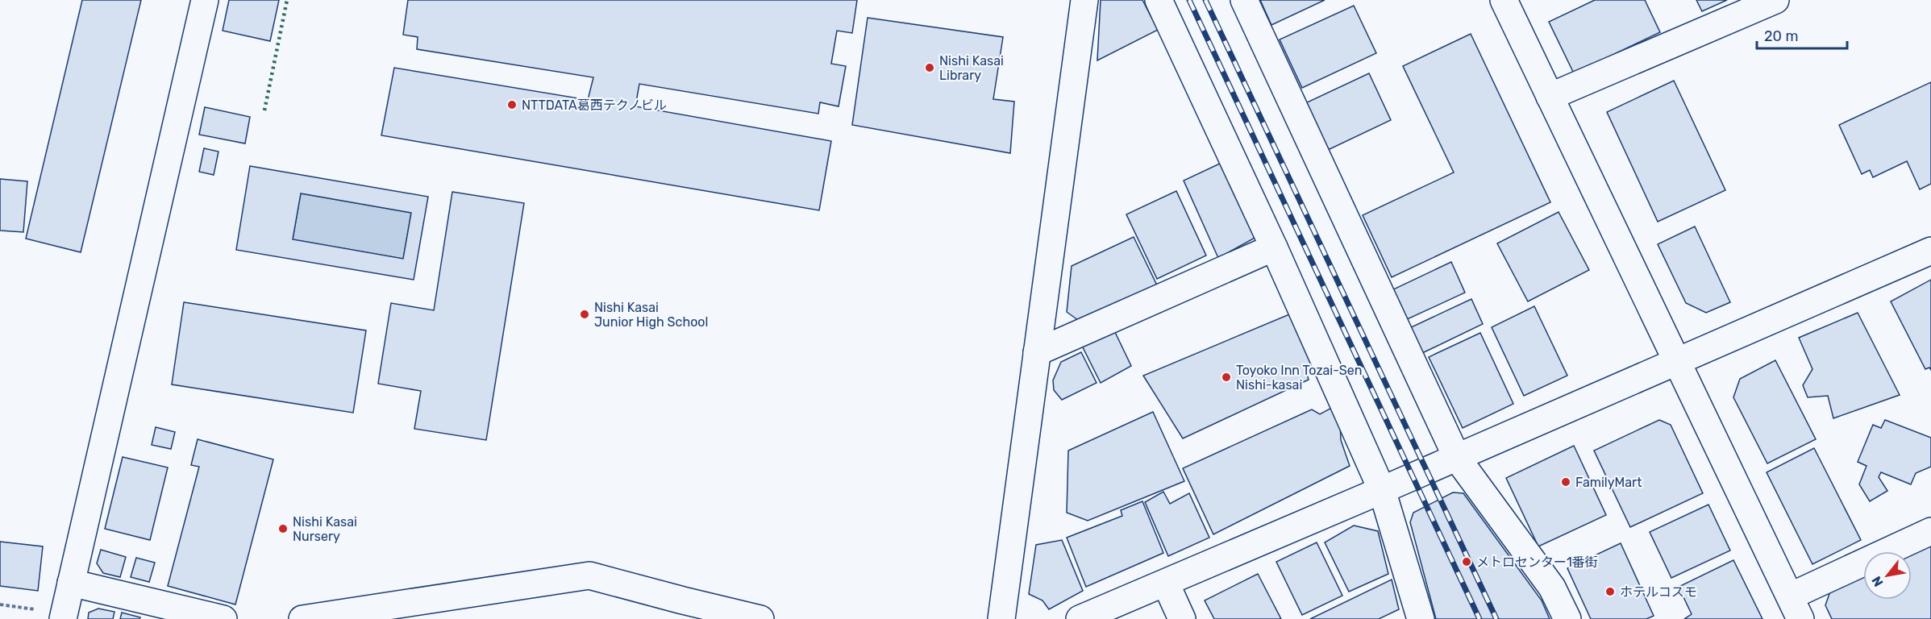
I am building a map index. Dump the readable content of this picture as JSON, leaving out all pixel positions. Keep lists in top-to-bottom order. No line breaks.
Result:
{"places":["Nishi Kasai Library","NTTDATA葛西テクノビル","Nishi Kasai Junior High School","Toyoko Inn Tozai-Sen Nishi-kasai","FamilyMart","Nishi Kasai Nursery","メトロセンター1番街","ホテルコスモ"],"scale_bar":"20 m","north":"bottom left"}
